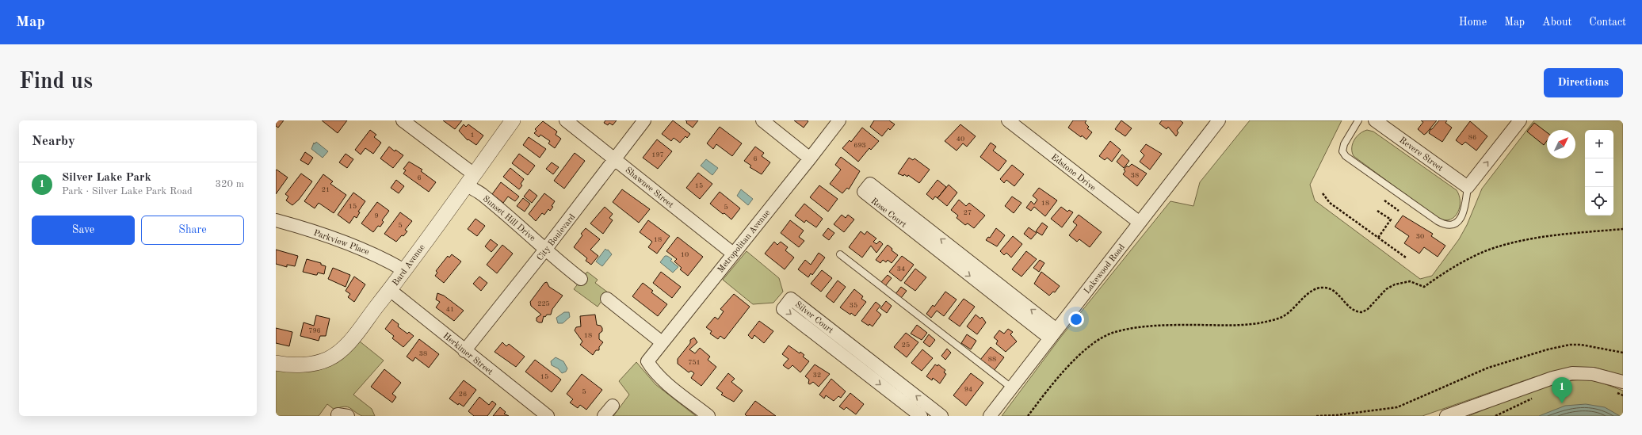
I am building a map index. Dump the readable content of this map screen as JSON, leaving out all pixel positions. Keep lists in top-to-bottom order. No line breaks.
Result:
{"streets":{"street":["Revere Street","Edstone Drive","Shawnee Street","Rose Court","Sunset Hill Drive","City Boulevard","Metropolitan Avenue","Parkview Place","Bard Avenue","Lakewood Road","Silver Court","Herkimer Street"]},"crossings":[["Edstone Drive","Lakewood Road"],["Shawnee Street","City Boulevard"],["Shawnee Street","Metropolitan Avenue"],["Rose Court","Lakewood Road"],["Sunset Hill Drive","City Boulevard"],["Sunset Hill Drive","Bard Avenue"],["City Boulevard","Herkimer Street"],["Parkview Place","Bard Avenue"],["Bard Avenue","Herkimer Street"]],"house_numbers":["1","86","40","693","197","6","38","6","15","21","18","15","5","27","9","5","30","18","10","34","225","35","41","796","18","25","38","88","751","32","15","94","5","26"],"north":"top right","page":{"header":"Map","nav":["Home","Map","About","Contact"],"buttons":["Directions",["Save","Share"]],"title":"Find us","heading":"Nearby","map_buttons":["+","−"],"list":[{"mark":"1","name":"Silver Lake Park","note":"Park · Silver Lake Park Road","value":"320 m"}],"pins":"1"}}
